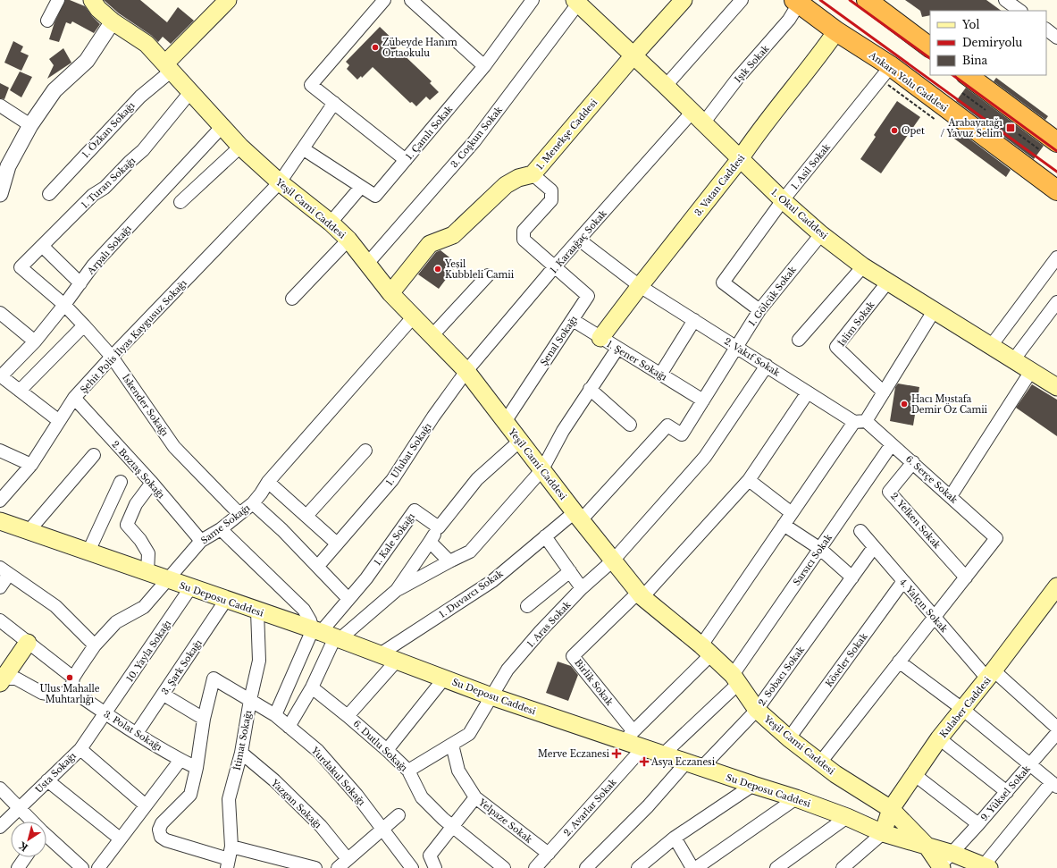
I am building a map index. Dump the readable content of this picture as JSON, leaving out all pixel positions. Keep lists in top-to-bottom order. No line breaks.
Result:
{"streets":{"highway":["Ankara Yolu Caddesi"],"main road":["1. Menekşe Caddesi","3. Vatan Caddesi","Yeşil Cami Caddesi","1. Okul Caddesi","Su Deposu Caddesi","Kulaber Caddesi"],"street":["Işık Sokak","1. Özkan Sokağı","1. Çamlı Sokak","3. Coşkun Sokak","1. Asil Sokak","1. Turan Sokağı","1. Karaağaç Sokak","Arpalı Sokağı","1. Gölcük Sokak","İslim Sokak","Şehit Polis İlyas Kaygusuz Sokağı","Şenal Sokağı","2. Vakıf Sokak","1. Şener Sokağı","İskender Sokağı","1. Ulubat Sokağı","2. Boztaş Sokağı","6. Serçe Sokak","2. Yelken Sokak","Same Sokağı","1. Kale Sokağı","Sarsıcı Sokak","1. Duvarcı Sokak","4. Yalçın Sokak","1. Aras Sokak","10. Yayla Sokağı","Köseler Sokak","3. Şark Sokağı","2. Sobacı Sokak","Birlik Sokak","3. Polat Sokağı","İtimat Sokağı","6. Dutlu Sokağı","Usta Sokağı","Yurdakul Sokağı","9. Yüksel Sokak","Yazgan Sokağı","2. Avarlar Sokak","Yelpaze Sokak"]},"crossings":[["Işık Sokak","Ankara Yolu Caddesi"],["Işık Sokak","1. Okul Caddesi"],["Işık Sokak","1. Karaağaç Sokak"],["Ankara Yolu Caddesi","1. Asil Sokak"],["Ankara Yolu Caddesi","3. Vatan Caddesi"],["1. Özkan Sokağı","Yeşil Cami Caddesi"],["1. Çamlı Sokak","Şehit Polis İlyas Kaygusuz Sokağı"],["1. Menekşe Caddesi","Yeşil Cami Caddesi"],["1. Menekşe Caddesi","1. Okul Caddesi"],["3. Coşkun Sokak","Yeşil Cami Caddesi"],["3. Coşkun Sokak","1. Okul Caddesi"],["1. Asil Sokak","1. Okul Caddesi"],["1. Asil Sokak","1. Gölcük Sokak"],["1. Turan Sokağı","Yeşil Cami Caddesi"],["1. Turan Sokağı","İskender Sokağı"],["3. Vatan Caddesi","1. Okul Caddesi"],["3. Vatan Caddesi","2. Vakıf Sokak"],["3. Vatan Caddesi","1. Şener Sokağı"],["Yeşil Cami Caddesi","1. Karaağaç Sokak"],["Yeşil Cami Caddesi","Arpalı Sokağı"],["Yeşil Cami Caddesi","Şehit Polis İlyas Kaygusuz Sokağı"],["Yeşil Cami Caddesi","Şenal Sokağı"],["Yeşil Cami Caddesi","1. Ulubat Sokağı"],["Yeşil Cami Caddesi","Same Sokağı"],["Yeşil Cami Caddesi","Sarsıcı Sokak"],["Yeşil Cami Caddesi","1. Duvarcı Sokak"],["Yeşil Cami Caddesi","Su Deposu Caddesi"],["Yeşil Cami Caddesi","1. Aras Sokak"],["Yeşil Cami Caddesi","Köseler Sokak"],["Yeşil Cami Caddesi","2. Sobacı Sokak"],["Yeşil Cami Caddesi","Birlik Sokak"],["Yeşil Cami Caddesi","Kulaber Caddesi"],["Yeşil Cami Caddesi","9. Yüksel Sokak"],["1. Okul Caddesi","1. Karaağaç Sokak"],["1. Okul Caddesi","1. Gölcük Sokak"],["1. Okul Caddesi","İslim Sokak"],["1. Karaağaç Sokak","Şenal Sokağı"],["1. Karaağaç Sokak","2. Vakıf Sokak"],["1. Karaağaç Sokak","1. Ulubat Sokağı"],["Arpalı Sokağı","İskender Sokağı"],["1. Gölcük Sokak","2. Vakıf Sokak"],["1. Gölcük Sokak","1. Şener Sokağı"],["1. Gölcük Sokak","1. Duvarcı Sokak"],["Şehit Polis İlyas Kaygusuz Sokağı","İskender Sokağı"],["Şehit Polis İlyas Kaygusuz Sokağı","2. Boztaş Sokağı"],["Şenal Sokağı","1. Şener Sokağı"],["2. Vakıf Sokak","6. Serçe Sokak"],["2. Vakıf Sokak","1. Aras Sokak"],["İskender Sokağı","Same Sokağı"],["2. Boztaş Sokağı","Same Sokağı"],["6. Serçe Sokak","2. Yelken Sokak"],["6. Serçe Sokak","Sarsıcı Sokak"],["Same Sokağı","Su Deposu Caddesi"],["Same Sokağı","3. Polat Sokağı"],["1. Kale Sokağı","Su Deposu Caddesi"],["Sarsıcı Sokak","Su Deposu Caddesi"],["1. Duvarcı Sokak","Su Deposu Caddesi"],["Su Deposu Caddesi","1. Aras Sokak"],["Su Deposu Caddesi","10. Yayla Sokağı"],["Su Deposu Caddesi","3. Şark Sokağı"],["Su Deposu Caddesi","2. Sobacı Sokak"],["Su Deposu Caddesi","Birlik Sokak"],["Su Deposu Caddesi","Kulaber Caddesi"],["Su Deposu Caddesi","İtimat Sokağı"],["Su Deposu Caddesi","9. Yüksel Sokak"],["Su Deposu Caddesi","2. Avarlar Sokak"],["4. Yalçın Sokak","Köseler Sokak"],["4. Yalçın Sokak","2. Sobacı Sokak"],["4. Yalçın Sokak","Kulaber Caddesi"],["1. Aras Sokak","6. Dutlu Sokağı"],["1. Aras Sokak","Yelpaze Sokak"],["10. Yayla Sokağı","3. Polat Sokağı"],["10. Yayla Sokağı","Usta Sokağı"],["3. Şark Sokağı","3. Polat Sokağı"],["3. Polat Sokağı","Usta Sokağı"],["İtimat Sokağı","Yurdakul Sokağı"],["İtimat Sokağı","Yazgan Sokağı"],["2. Avarlar Sokak","Yelpaze Sokak"]],"places":{"other":["Zübeyde Hanım Ortaokulu","Opet","Yeşil Kubbleli Camii","Hacı Mustafa Demir Öz Camii","Ulus Mahalle Muhtarlığı"],"transit":["Arabayatağı / Yavuz Selim"],"health":["Merve Eczanesi","Asya Eczanesi"]},"legend":["Yol","Demiryolu","Bina"],"north":"bottom left"}
